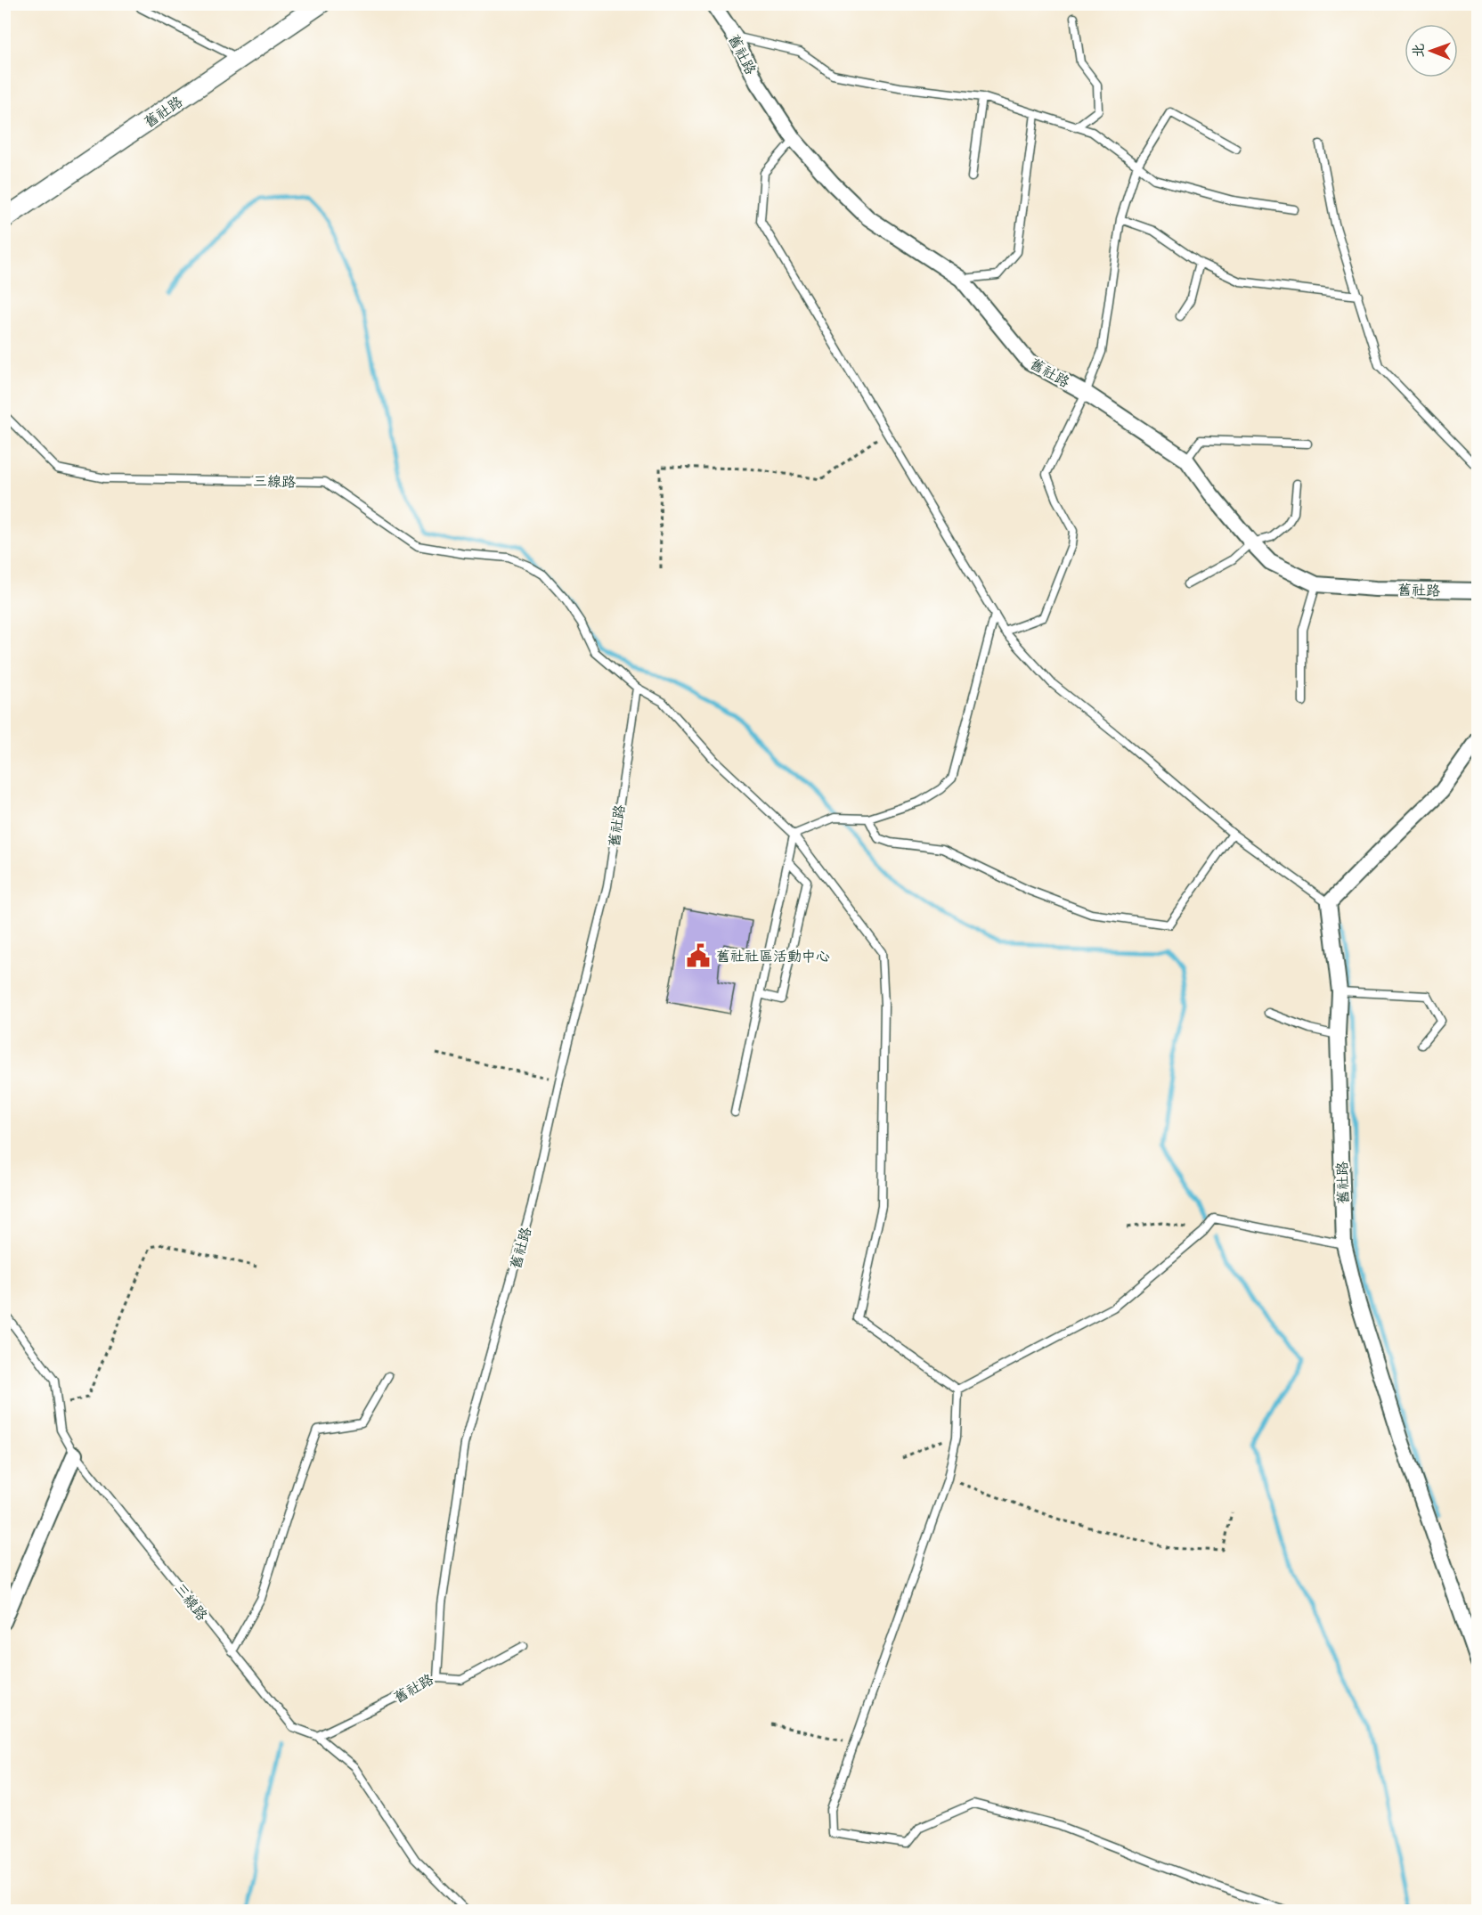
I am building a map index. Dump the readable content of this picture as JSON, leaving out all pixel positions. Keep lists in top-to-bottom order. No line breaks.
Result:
{"streets":{"street":["舊社路"],"lane":["三線路"]},"crossings":[["舊社路","三線路"]],"places":{"public building":["舊社社區活動中心"]},"north":"left"}
